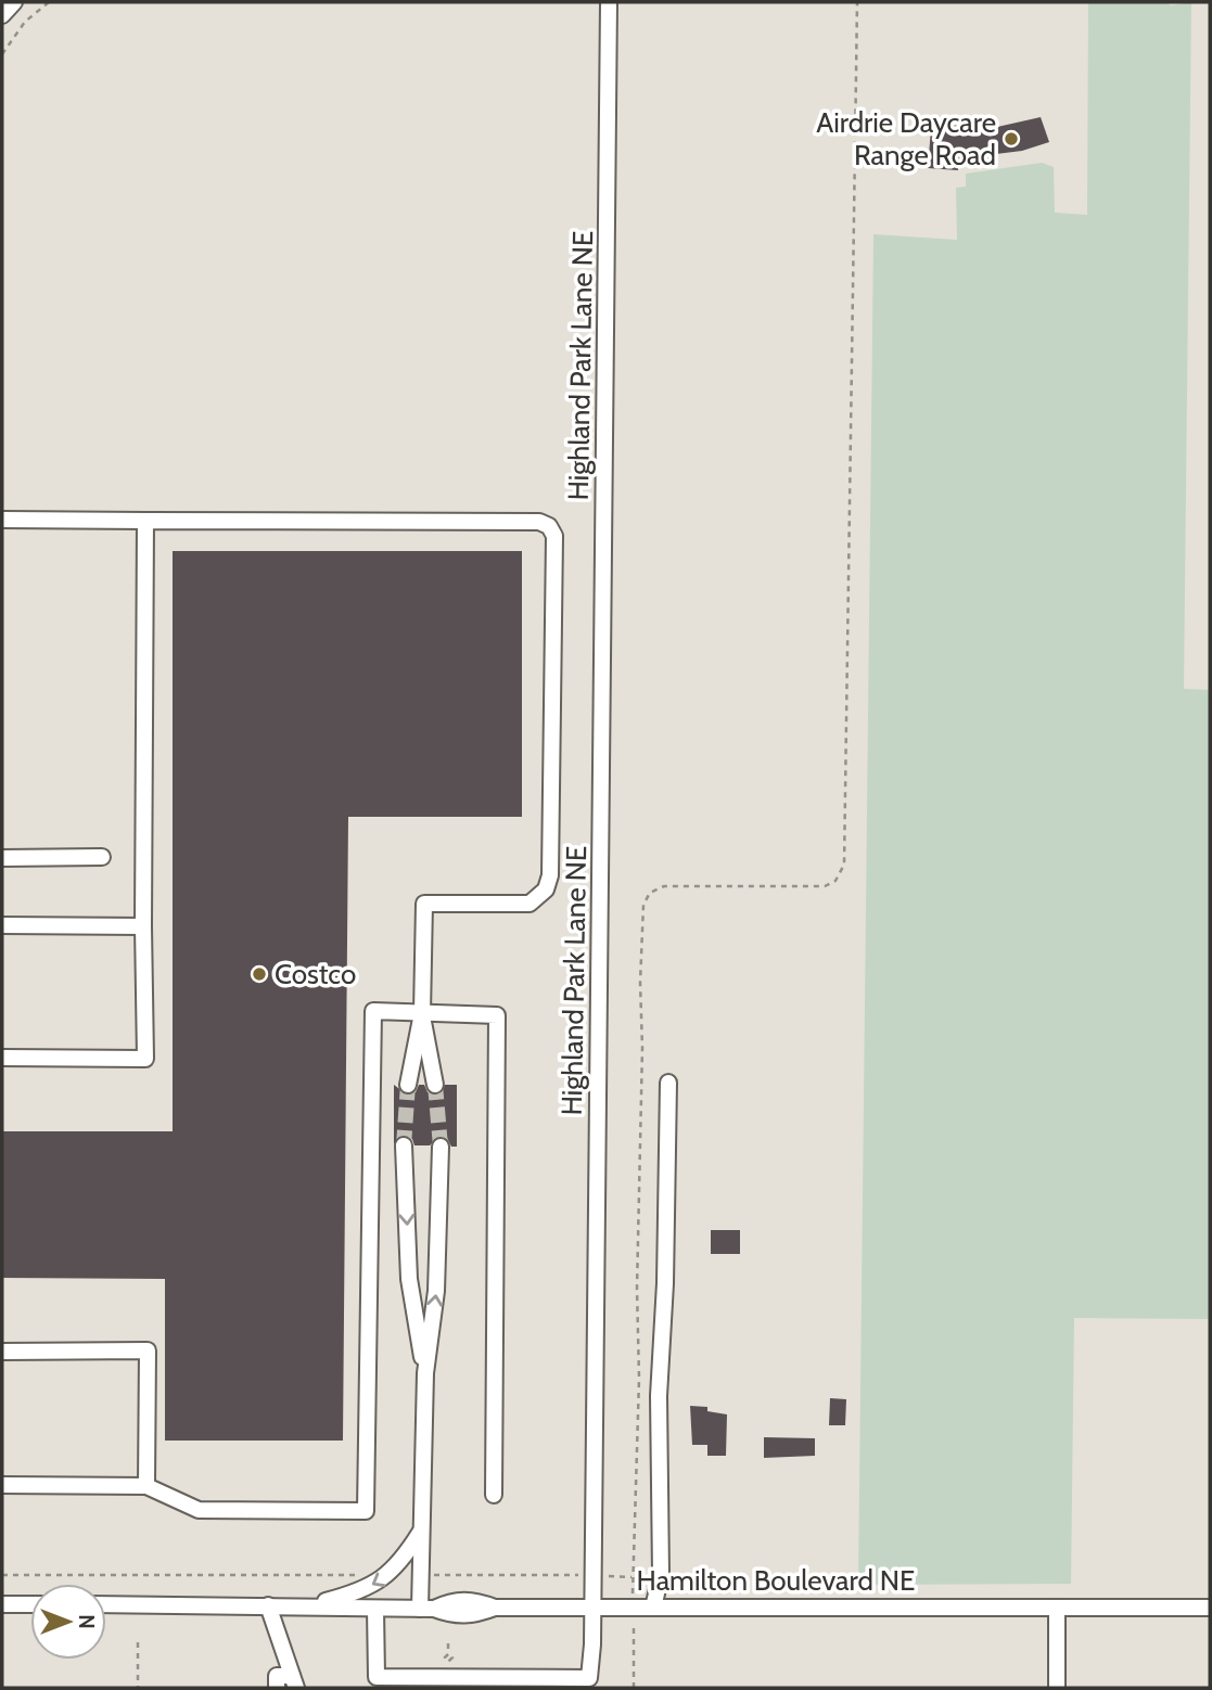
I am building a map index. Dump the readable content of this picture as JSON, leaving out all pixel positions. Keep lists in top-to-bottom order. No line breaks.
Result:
{"streets":{"street":["Highland Park Lane NE","Hamilton Boulevard NE"]},"crossings":[["Highland Park Lane NE","Hamilton Boulevard NE"]],"places":["Airdrie Daycare Range Road","Costco"],"north":"right"}
